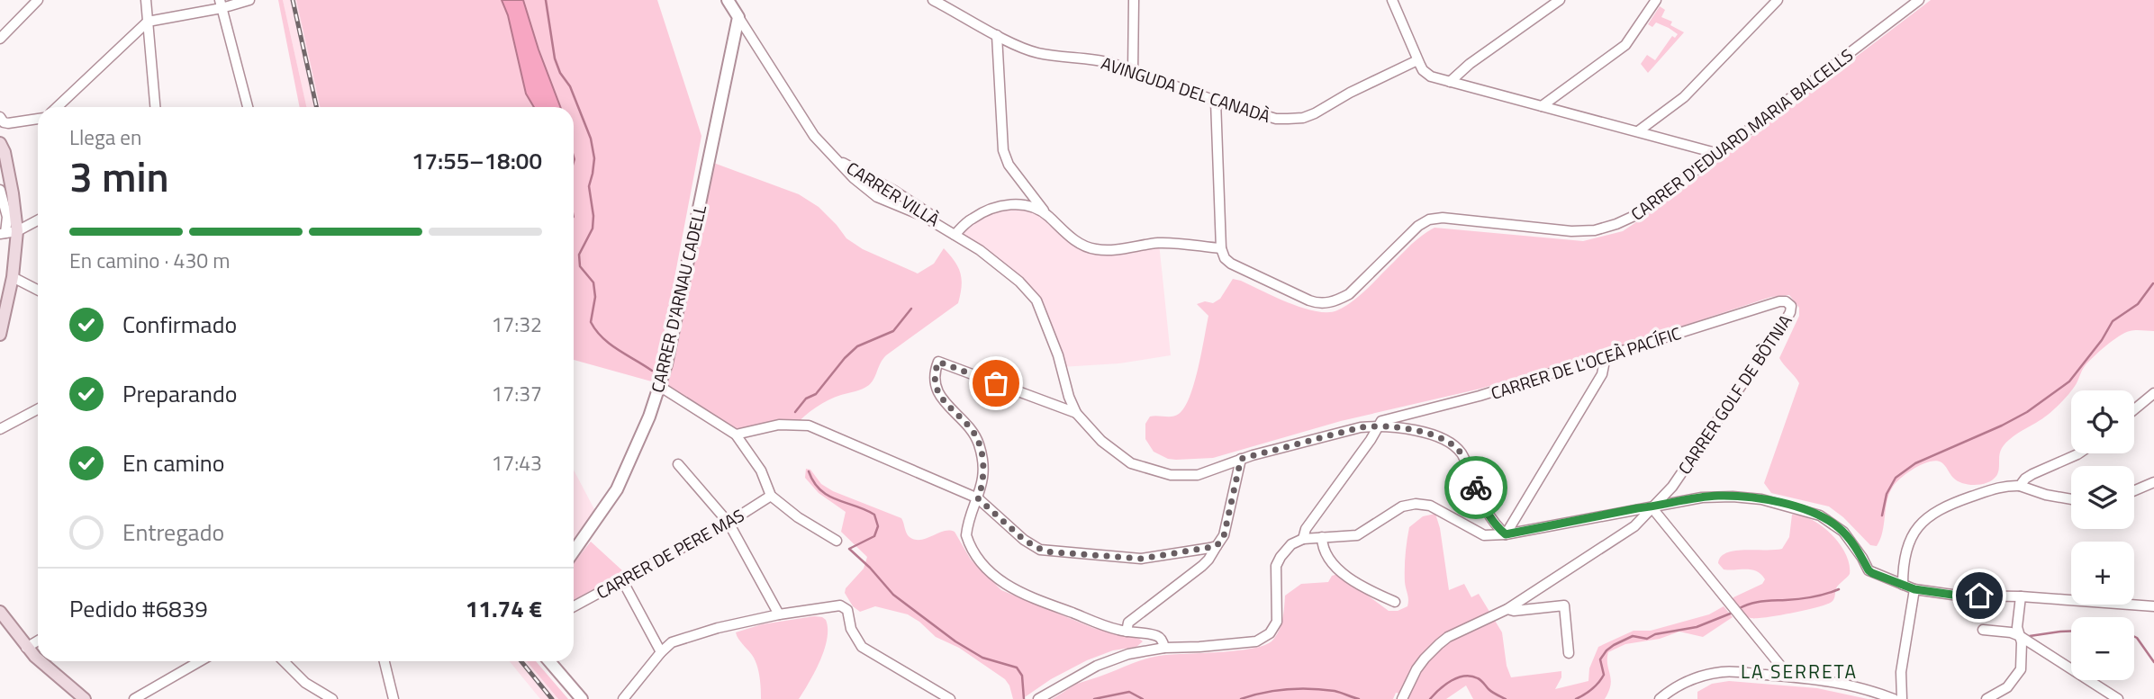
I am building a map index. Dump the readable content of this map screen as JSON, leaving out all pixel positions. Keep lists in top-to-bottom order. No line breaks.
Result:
{"streets":{"street":["AVINGUDA DEL CANADÀ","CARRER D'EDUARD MARIA BALCELLS","CARRER VILLÀ","CARRER D'ARNAU CADELL","CARRER DE L'OCEÀ PACÍFIC","CARRER GOLF DE BÒTNIA","CARRER DE PERE MAS"]},"crossings":[["CARRER VILLÀ","CARRER D'ARNAU CADELL"],["CARRER DE L'OCEÀ PACÍFIC","CARRER GOLF DE BÒTNIA"]],"districts":["LA SERRETA"],"page":{"heading":["3 min","Llega en","17:55–18:00"],"panel":["Pedido #6839","11.74 €"],"bar":"En camino · 430 m","list":[["Confirmado","17:32"],["Preparando","17:37"],["En camino","17:43"],"Entregado"],"map_buttons":["+","−"]}}
